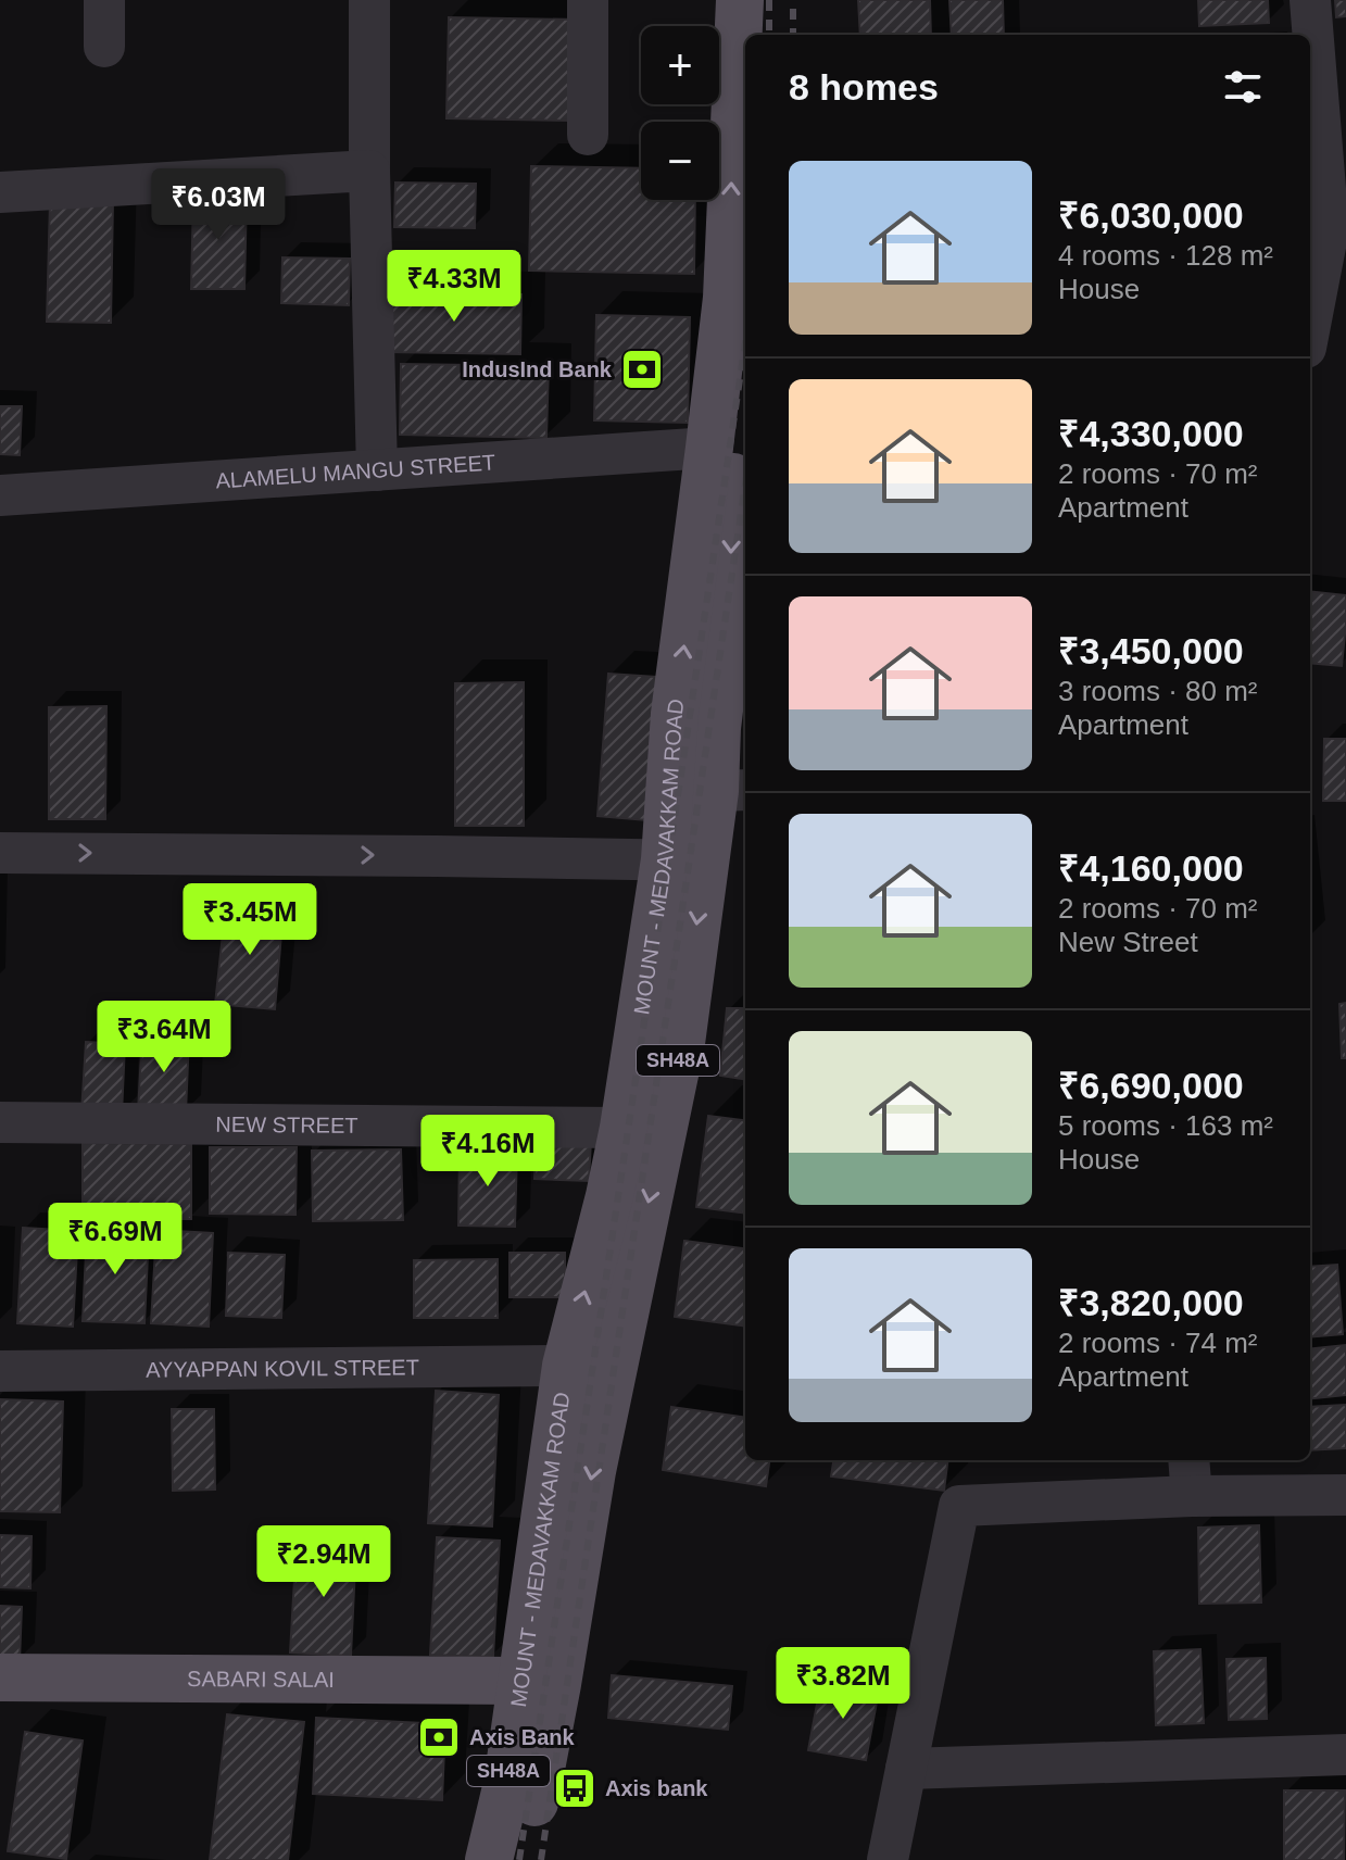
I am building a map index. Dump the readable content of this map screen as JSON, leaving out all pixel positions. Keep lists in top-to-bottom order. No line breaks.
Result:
{"streets":{"main road":["MOUNT - MEDAVAKKAM ROAD","SH48A","SABARI SALAI"],"street":["ALAMELU MANGU STREET","NEW STREET","AYYAPPAN KOVIL STREET"]},"crossings":[["ALAMELU MANGU STREET","MOUNT - MEDAVAKKAM ROAD"],["MOUNT - MEDAVAKKAM ROAD","NEW STREET"],["MOUNT - MEDAVAKKAM ROAD","AYYAPPAN KOVIL STREET"],["MOUNT - MEDAVAKKAM ROAD","SABARI SALAI"]],"places":{"bank":["IndusInd Bank","Axis Bank"],"bus stop":["Axis bank"]},"page":{"map_buttons":["+","−"],"heading":"8 homes","list":[{"name":"₹6,030,000","note":"4 rooms · 128 m² · House"},{"name":"₹4,330,000","note":"2 rooms · 70 m² · Apartment"},{"name":"₹3,450,000","note":"3 rooms · 80 m² · Apartment"},{"name":"₹4,160,000","note":"2 rooms · 70 m² · New Street"},{"name":"₹6,690,000","note":"5 rooms · 163 m² · House"},{"name":"₹3,820,000","note":"2 rooms · 74 m² · Apartment"}],"price":["₹6.03M","₹4.33M","₹3.45M","₹3.64M","₹4.16M","₹6.69M","₹2.94M","₹3.82M"]}}
